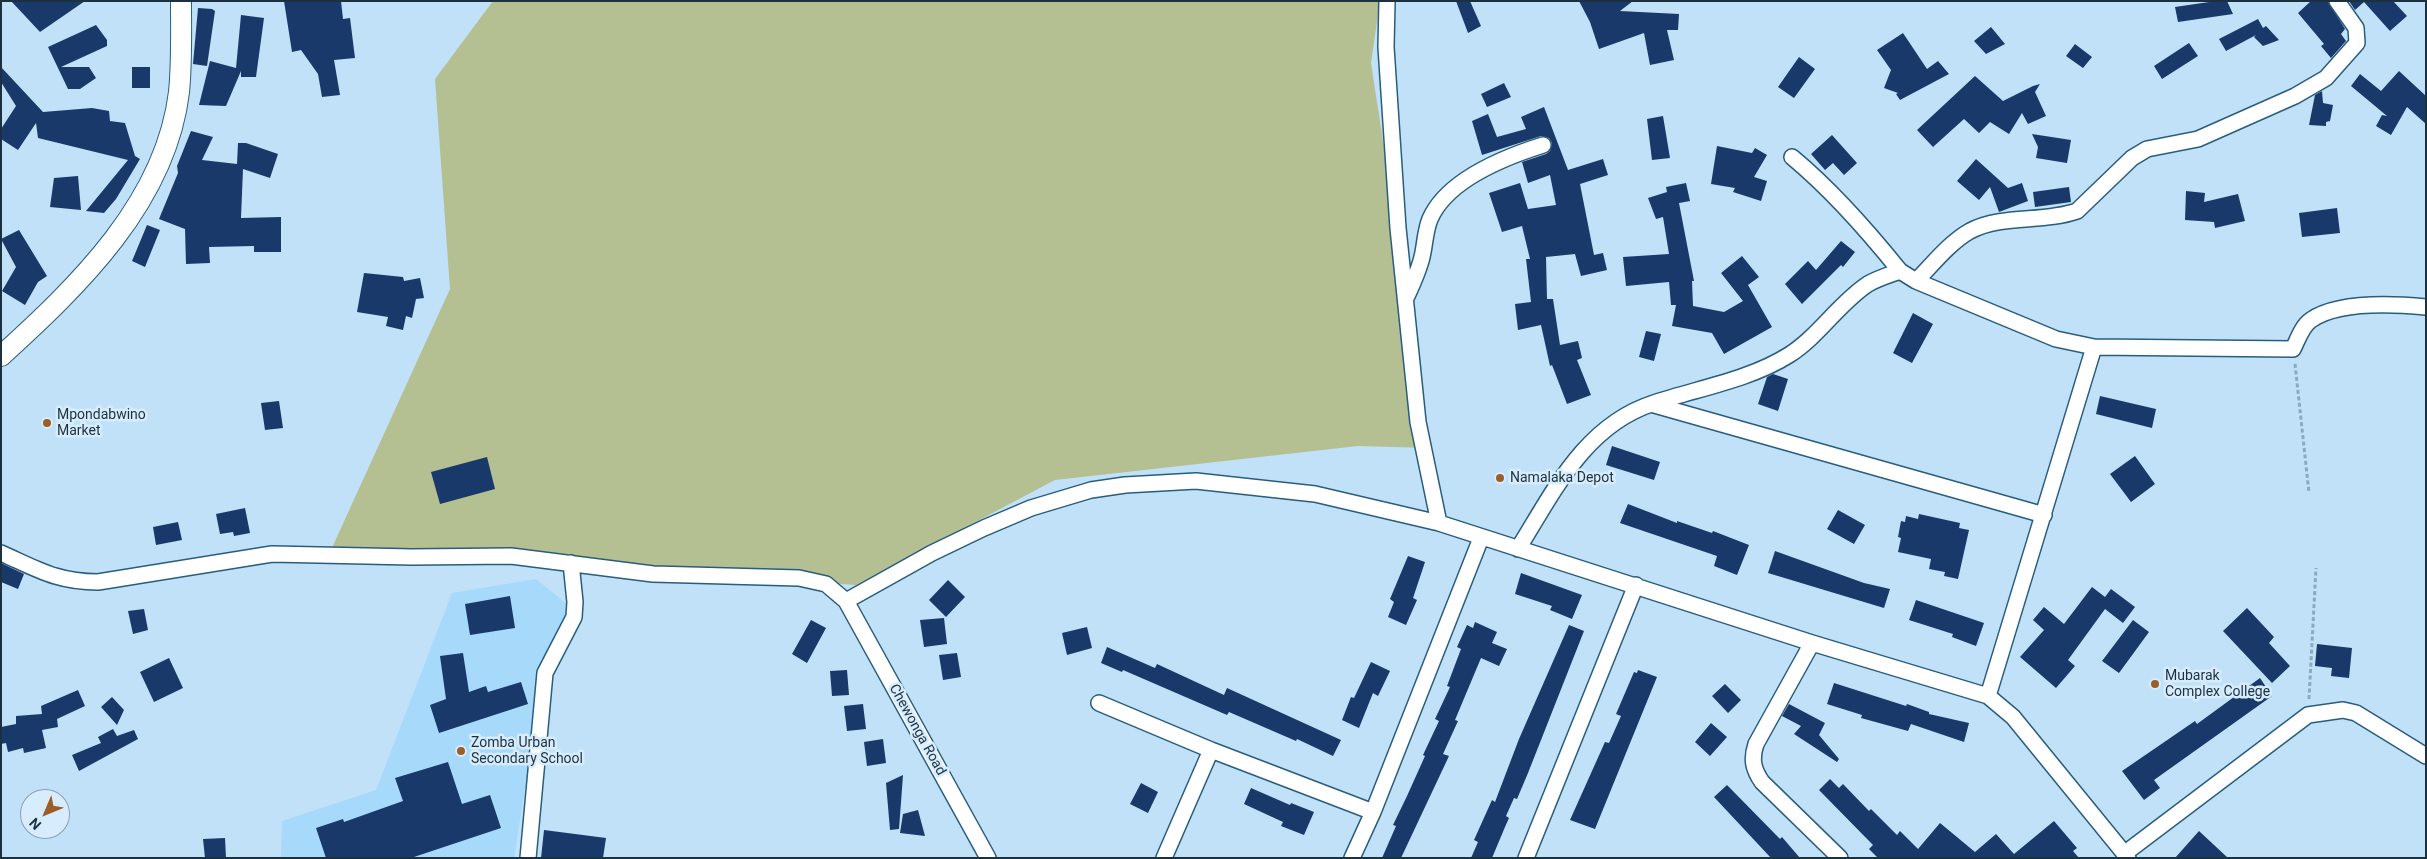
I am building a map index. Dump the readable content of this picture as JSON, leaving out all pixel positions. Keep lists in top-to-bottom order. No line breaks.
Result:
{"streets":{"street":["Chewonga Road"]},"places":["Mpondabwino Market","Namalaka Depot","Mubarak Complex College","Zomba Urban Secondary School"],"north":"bottom left"}
